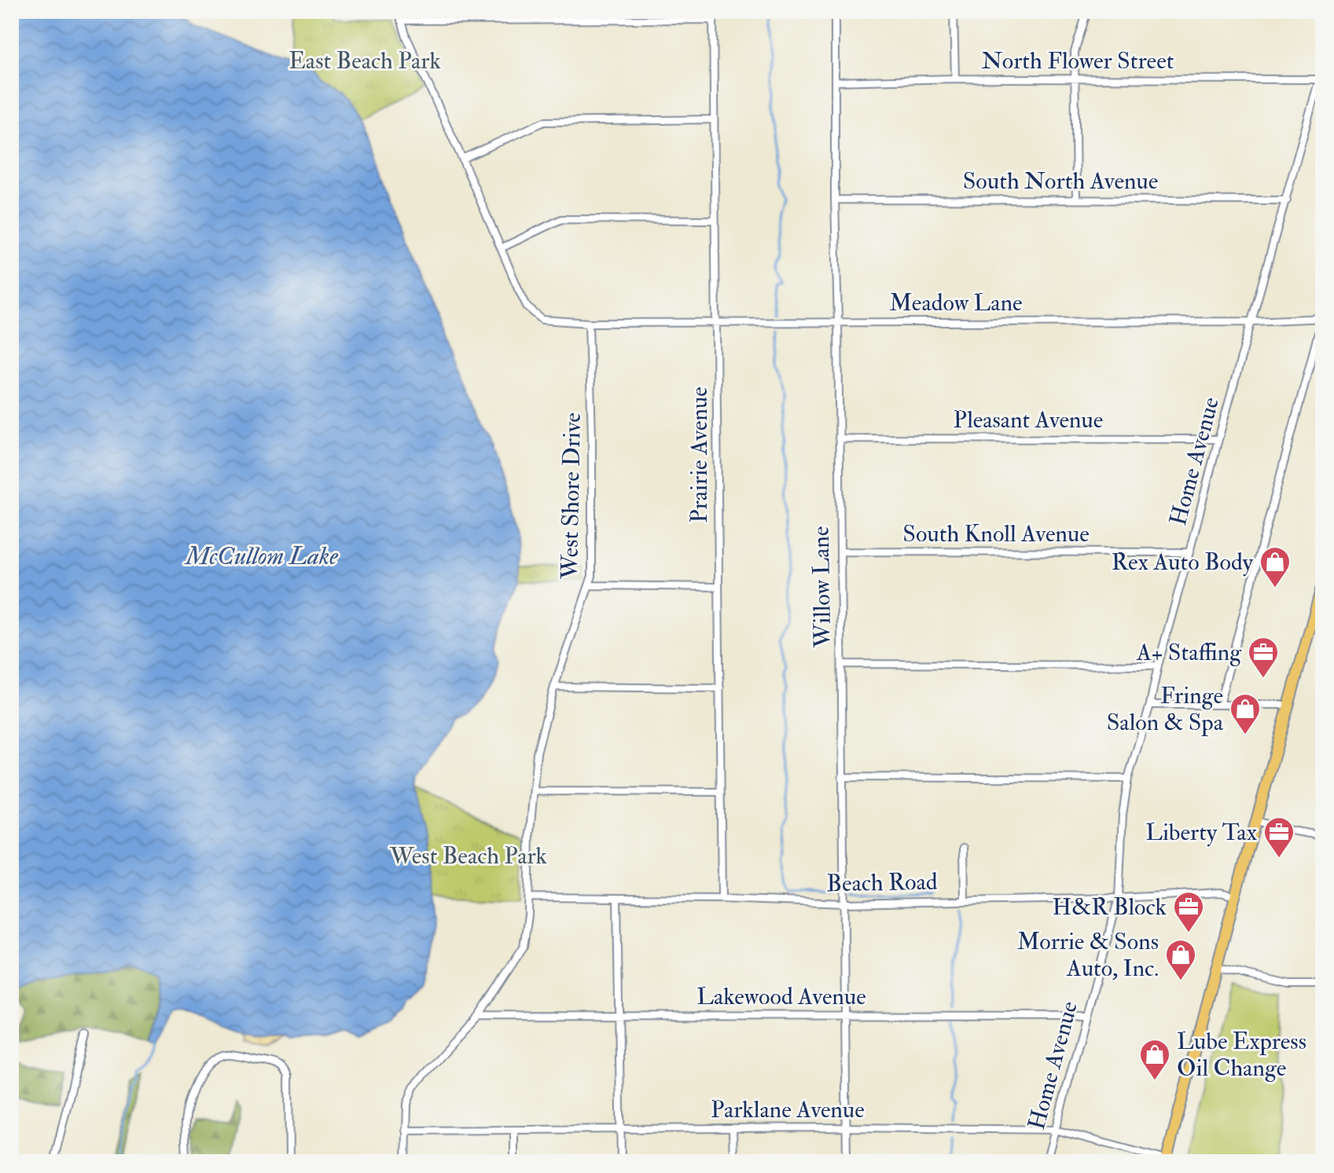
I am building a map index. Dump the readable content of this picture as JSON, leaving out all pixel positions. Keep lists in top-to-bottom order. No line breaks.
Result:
{"streets":{"street":["North Flower Street","South North Avenue","Meadow Lane","Pleasant Avenue","Prairie Avenue","Home Avenue","West Shore Drive","South Knoll Avenue","Willow Lane","Beach Road","Lakewood Avenue","Parklane Avenue"]},"crossings":[["North Flower Street","Home Avenue"],["North Flower Street","Willow Lane"],["South North Avenue","Home Avenue"],["South North Avenue","Willow Lane"],["Meadow Lane","Prairie Avenue"],["Meadow Lane","Home Avenue"],["Meadow Lane","West Shore Drive"],["Meadow Lane","Willow Lane"],["Pleasant Avenue","Home Avenue"],["Pleasant Avenue","Willow Lane"],["Prairie Avenue","Beach Road"],["Home Avenue","South Knoll Avenue"],["Home Avenue","Beach Road"],["Home Avenue","Lakewood Avenue"],["Home Avenue","Parklane Avenue"],["West Shore Drive","Beach Road"],["West Shore Drive","Lakewood Avenue"],["West Shore Drive","Parklane Avenue"],["South Knoll Avenue","Willow Lane"],["Willow Lane","Beach Road"],["Willow Lane","Lakewood Avenue"],["Willow Lane","Parklane Avenue"]],"water":["McCullom Lake"],"parks":["East Beach Park","West Beach Park"],"places":{"shop":["Rex Auto Body","Fringe Salon & Spa","Morrie & Sons Auto, Inc.","Lube Express Oil Change"],"office":["A+ Staffing","Liberty Tax","H&R Block"]}}
